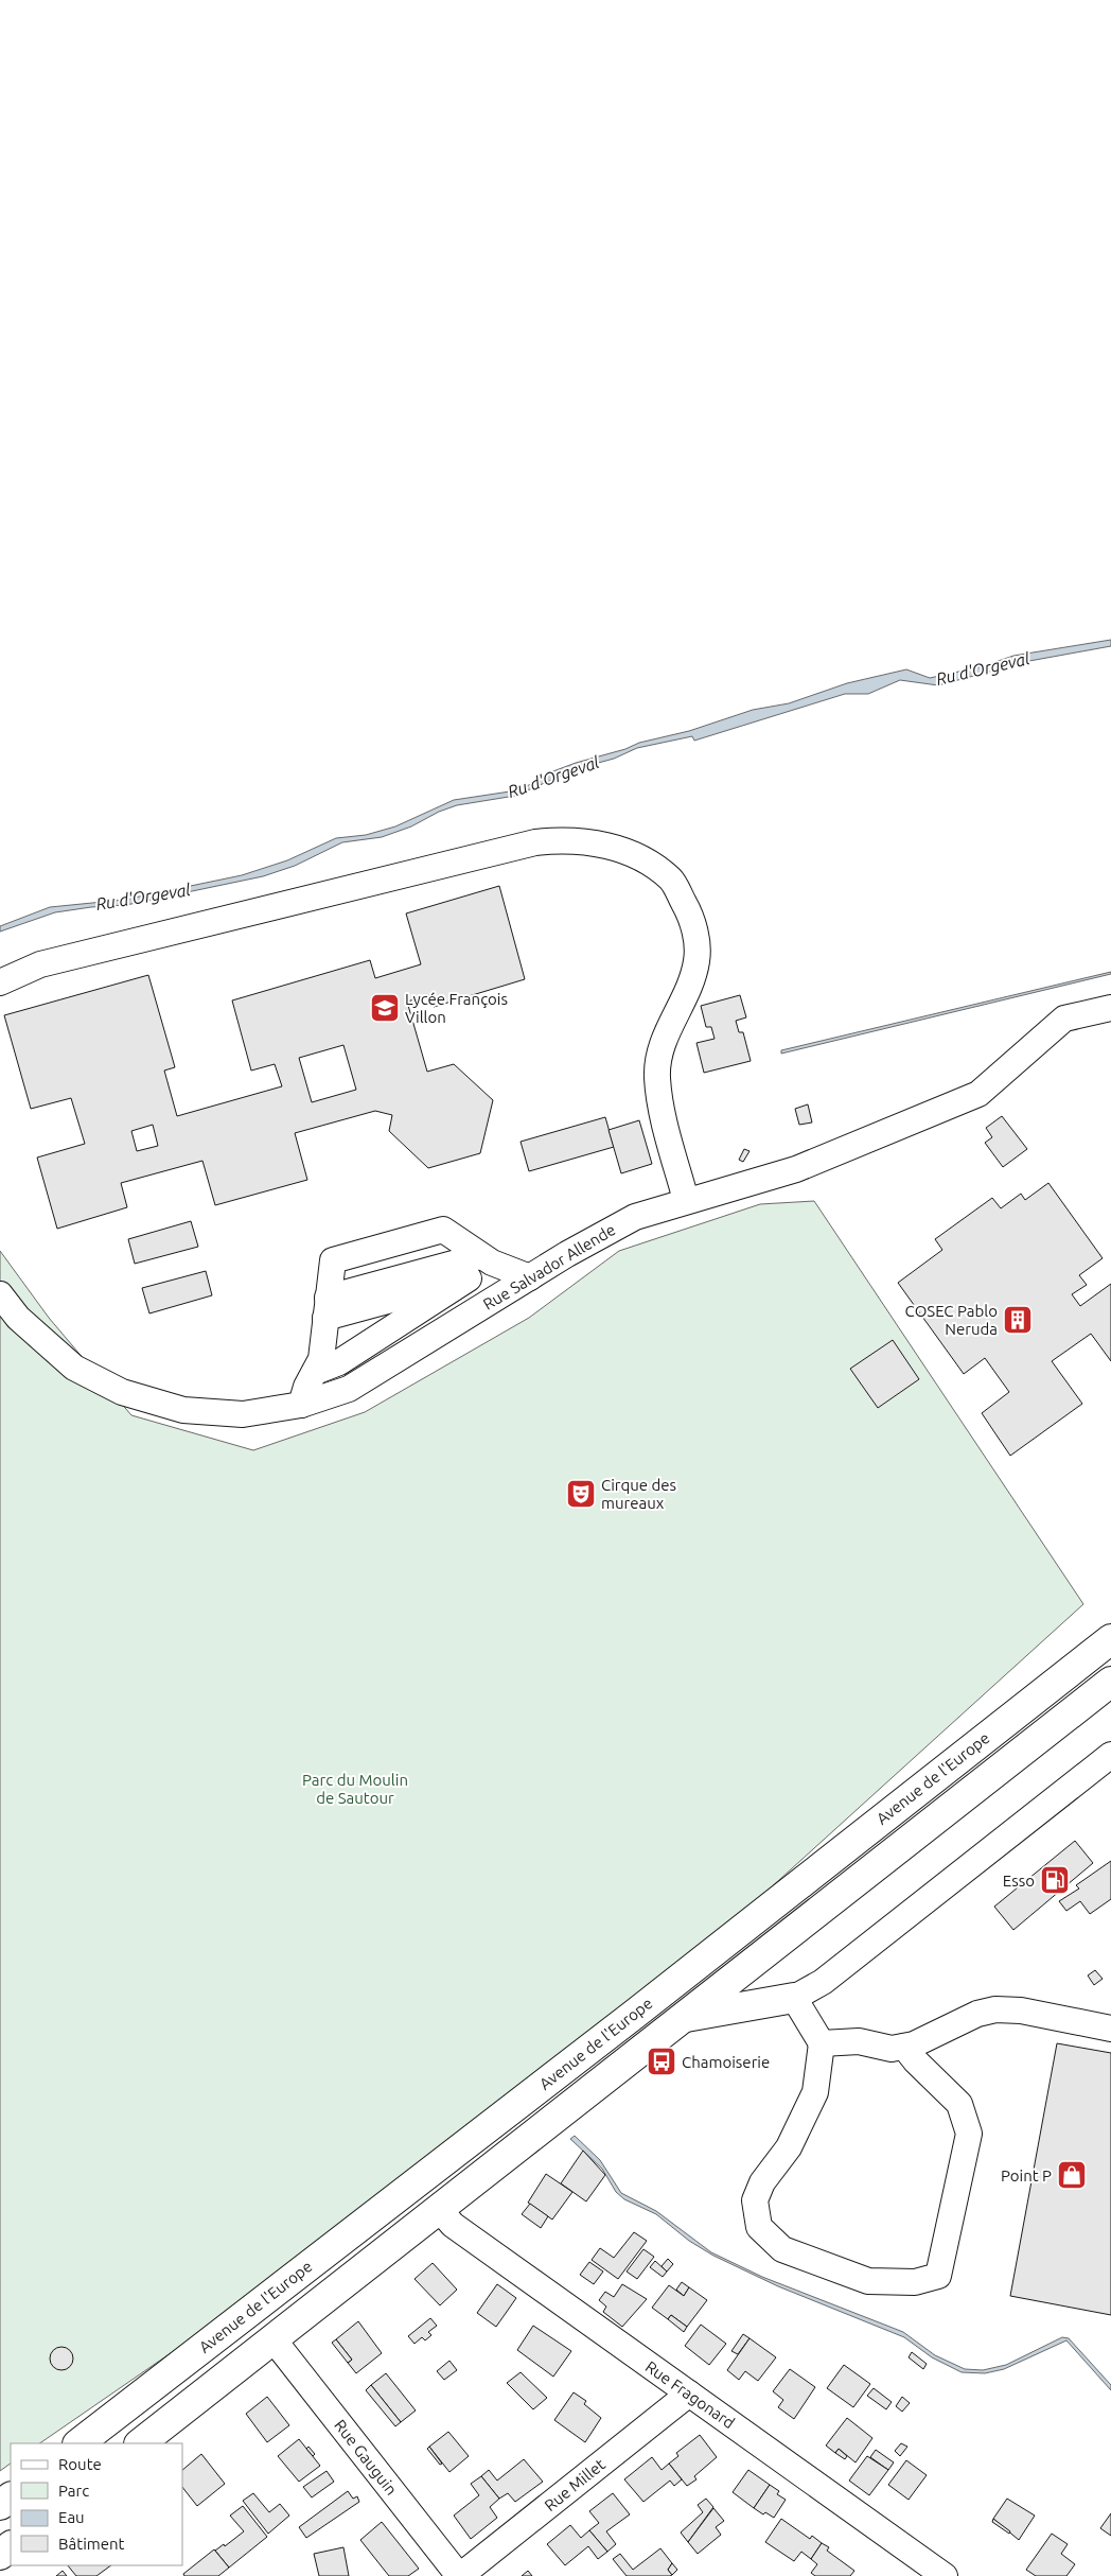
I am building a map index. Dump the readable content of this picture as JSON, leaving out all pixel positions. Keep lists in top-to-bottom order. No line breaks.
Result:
{"streets":{"main road":["Avenue de l'Europe"],"street":["Rue Salvador Allende","Rue Fragonard","Rue Gauguin","Rue Millet"]},"crossings":[["Avenue de l'Europe","Rue Fragonard"],["Avenue de l'Europe","Rue Gauguin"],["Rue Fragonard","Rue Millet"],["Rue Gauguin","Rue Millet"]],"water":["Ru d'Orgeval"],"parks":["Parc du Moulin de Sautour"],"places":{"school or university":["Lycée François Villon"],"building":["COSEC Pablo Neruda"],"theatre":["Cirque des mureaux"],"fuel station":["Esso"],"bus stop":["Chamoiserie"],"shop":["Point P"]},"legend":["Route","Parc","Eau","Bâtiment"]}
